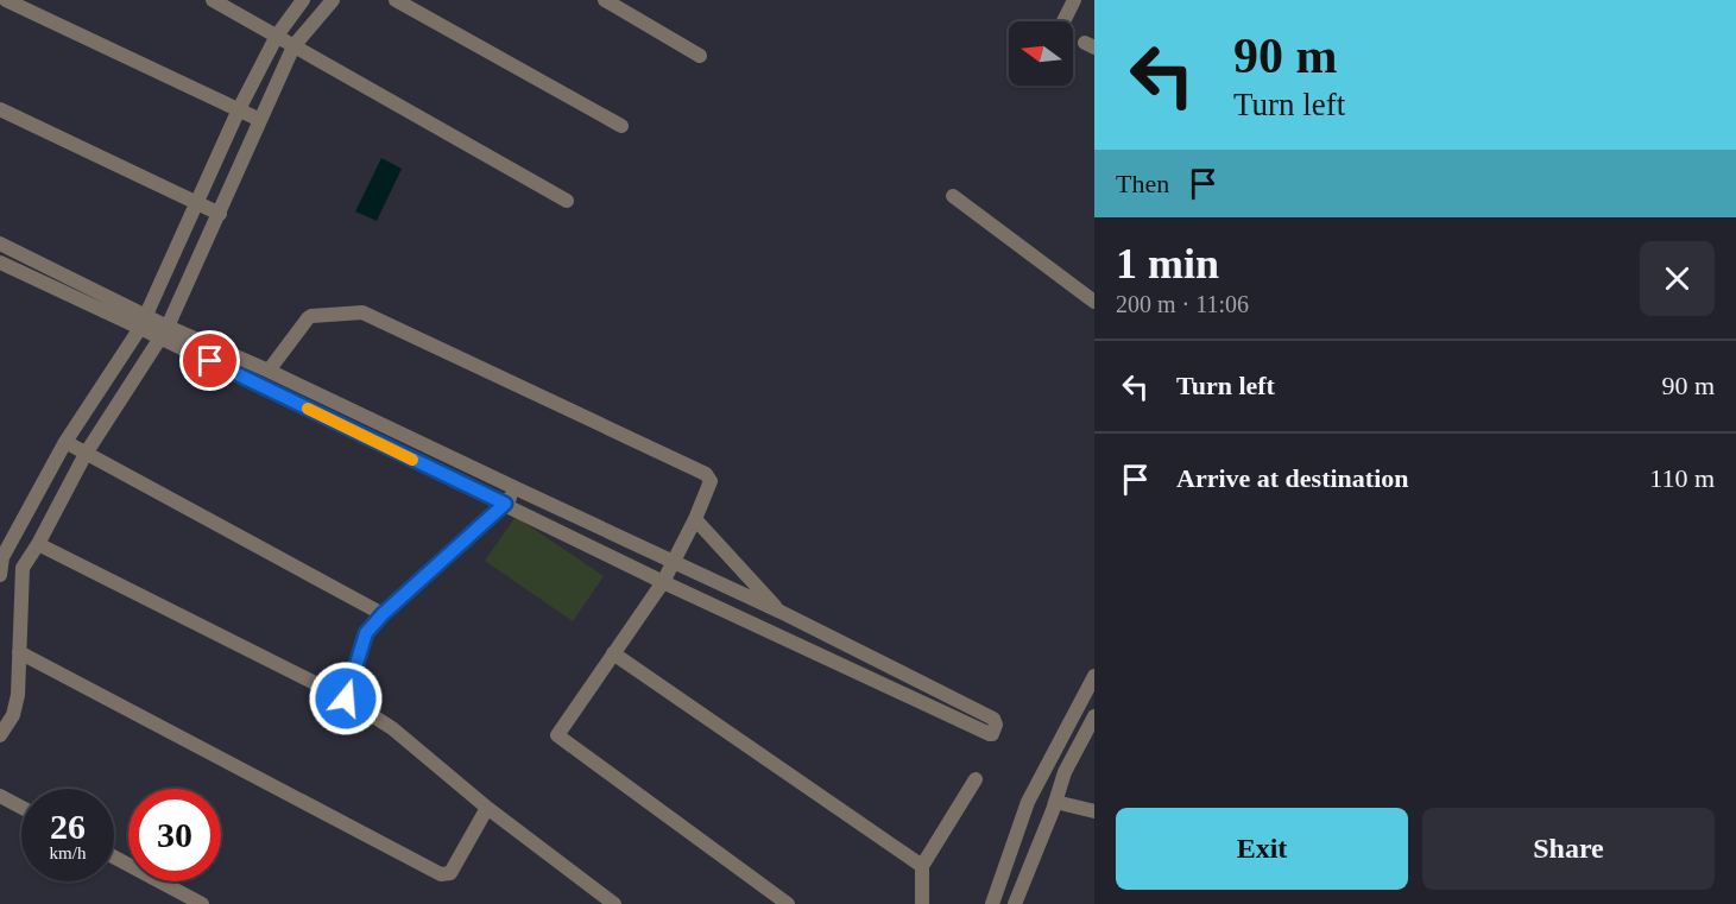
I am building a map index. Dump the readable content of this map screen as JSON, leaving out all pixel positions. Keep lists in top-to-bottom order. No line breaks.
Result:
{"north":"left","page":{"turn":["90 m","Turn left"],"then":"Then","heading":["1 min","200 m · 11:06"],"list":[{"name":"Turn left","value":"90 m"},{"name":"Arrive at destination","value":"110 m"}],"speed":"26 km/h","limit":"30","buttons":["Exit","Share"]}}
